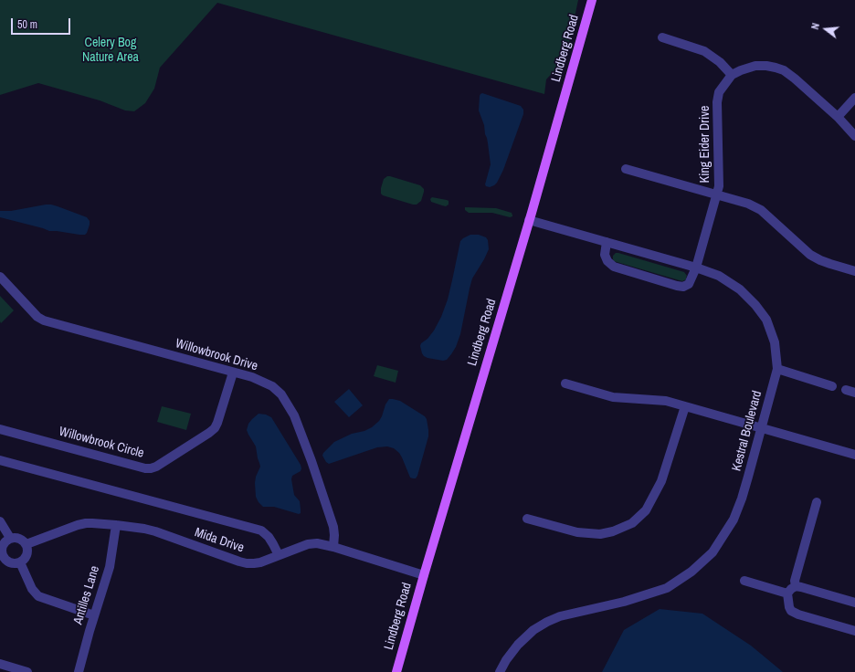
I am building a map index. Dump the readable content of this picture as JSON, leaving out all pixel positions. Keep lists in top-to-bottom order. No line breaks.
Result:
{"streets":{"main road":["Lindberg Road"],"street":["King Eider Drive","Willowbrook Drive","Kestral Boulevard","Willowbrook Circle","Mida Drive","Antilles Lane"]},"crossings":[["Lindberg Road","Kestral Boulevard"],["Lindberg Road","Mida Drive"],["King Eider Drive","Kestral Boulevard"],["Willowbrook Drive","Willowbrook Circle"],["Willowbrook Drive","Mida Drive"],["Mida Drive","Antilles Lane"]],"parks":["Celery Bog Nature Area"],"scale_bar":"50 m","north":"left"}
